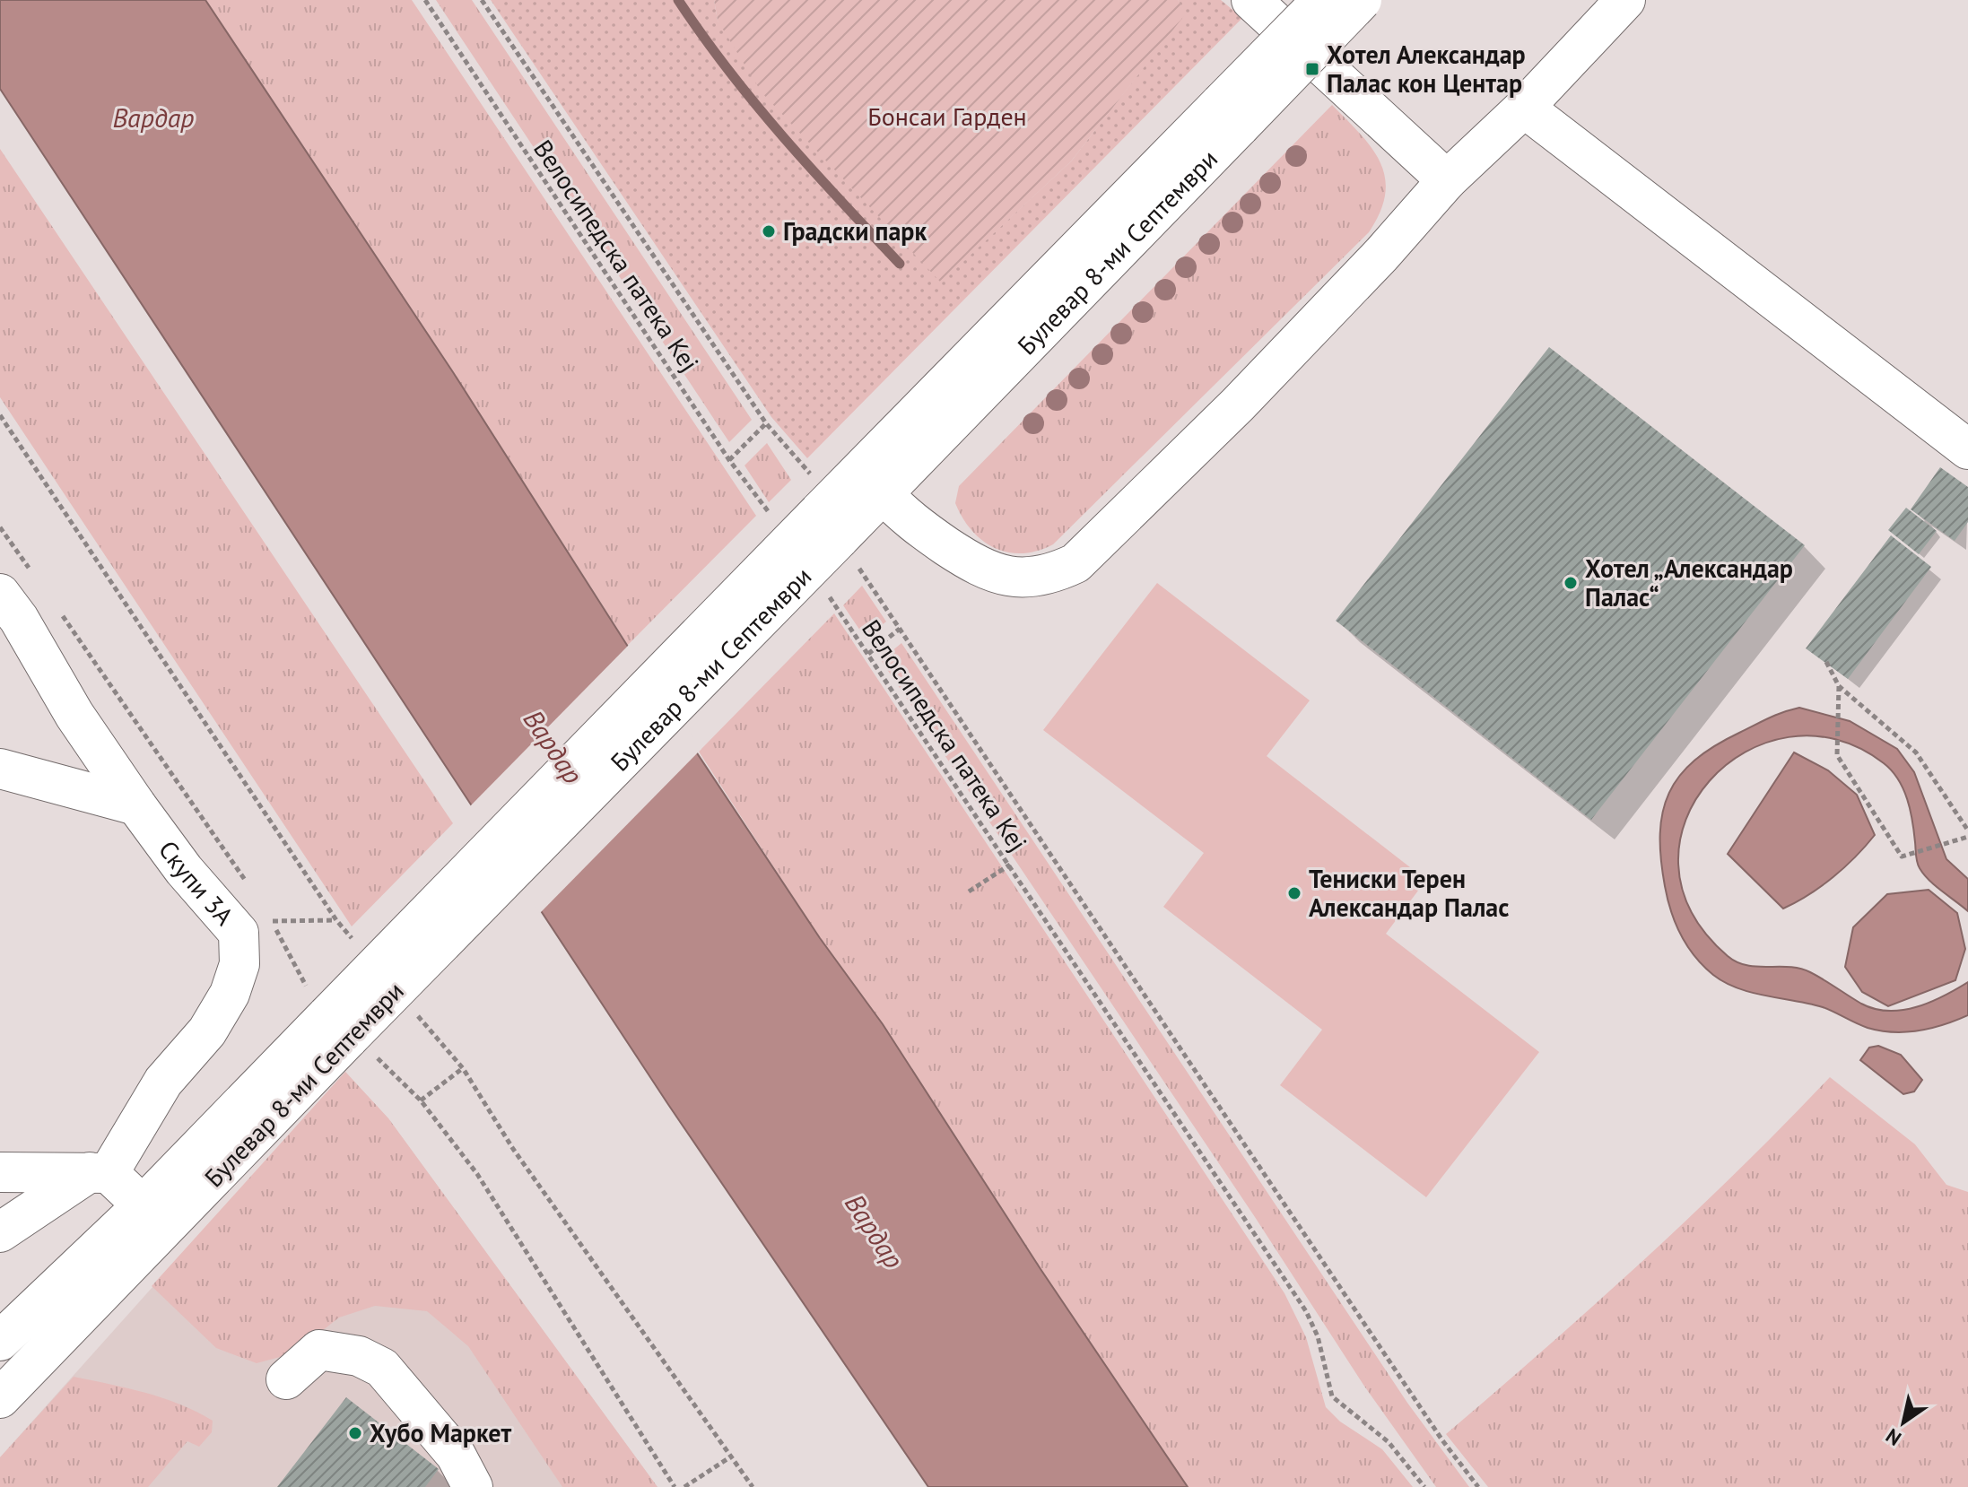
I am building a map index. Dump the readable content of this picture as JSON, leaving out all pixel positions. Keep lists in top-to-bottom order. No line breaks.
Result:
{"streets":{"street":["Булевар 8-ми Септември","Скупи 3А"],"path":["Велосипедска патека Кеј"]},"water":["Вардар"],"parks":["Бонсаи Гарден"],"places":{"transit":["Хотел Александар Палас кон Центар"],"other":["Градски парк","Хотел „Александар Палас“","Тениски Терен Александар Палас","Хубо Маркет"]},"north":"bottom left"}
